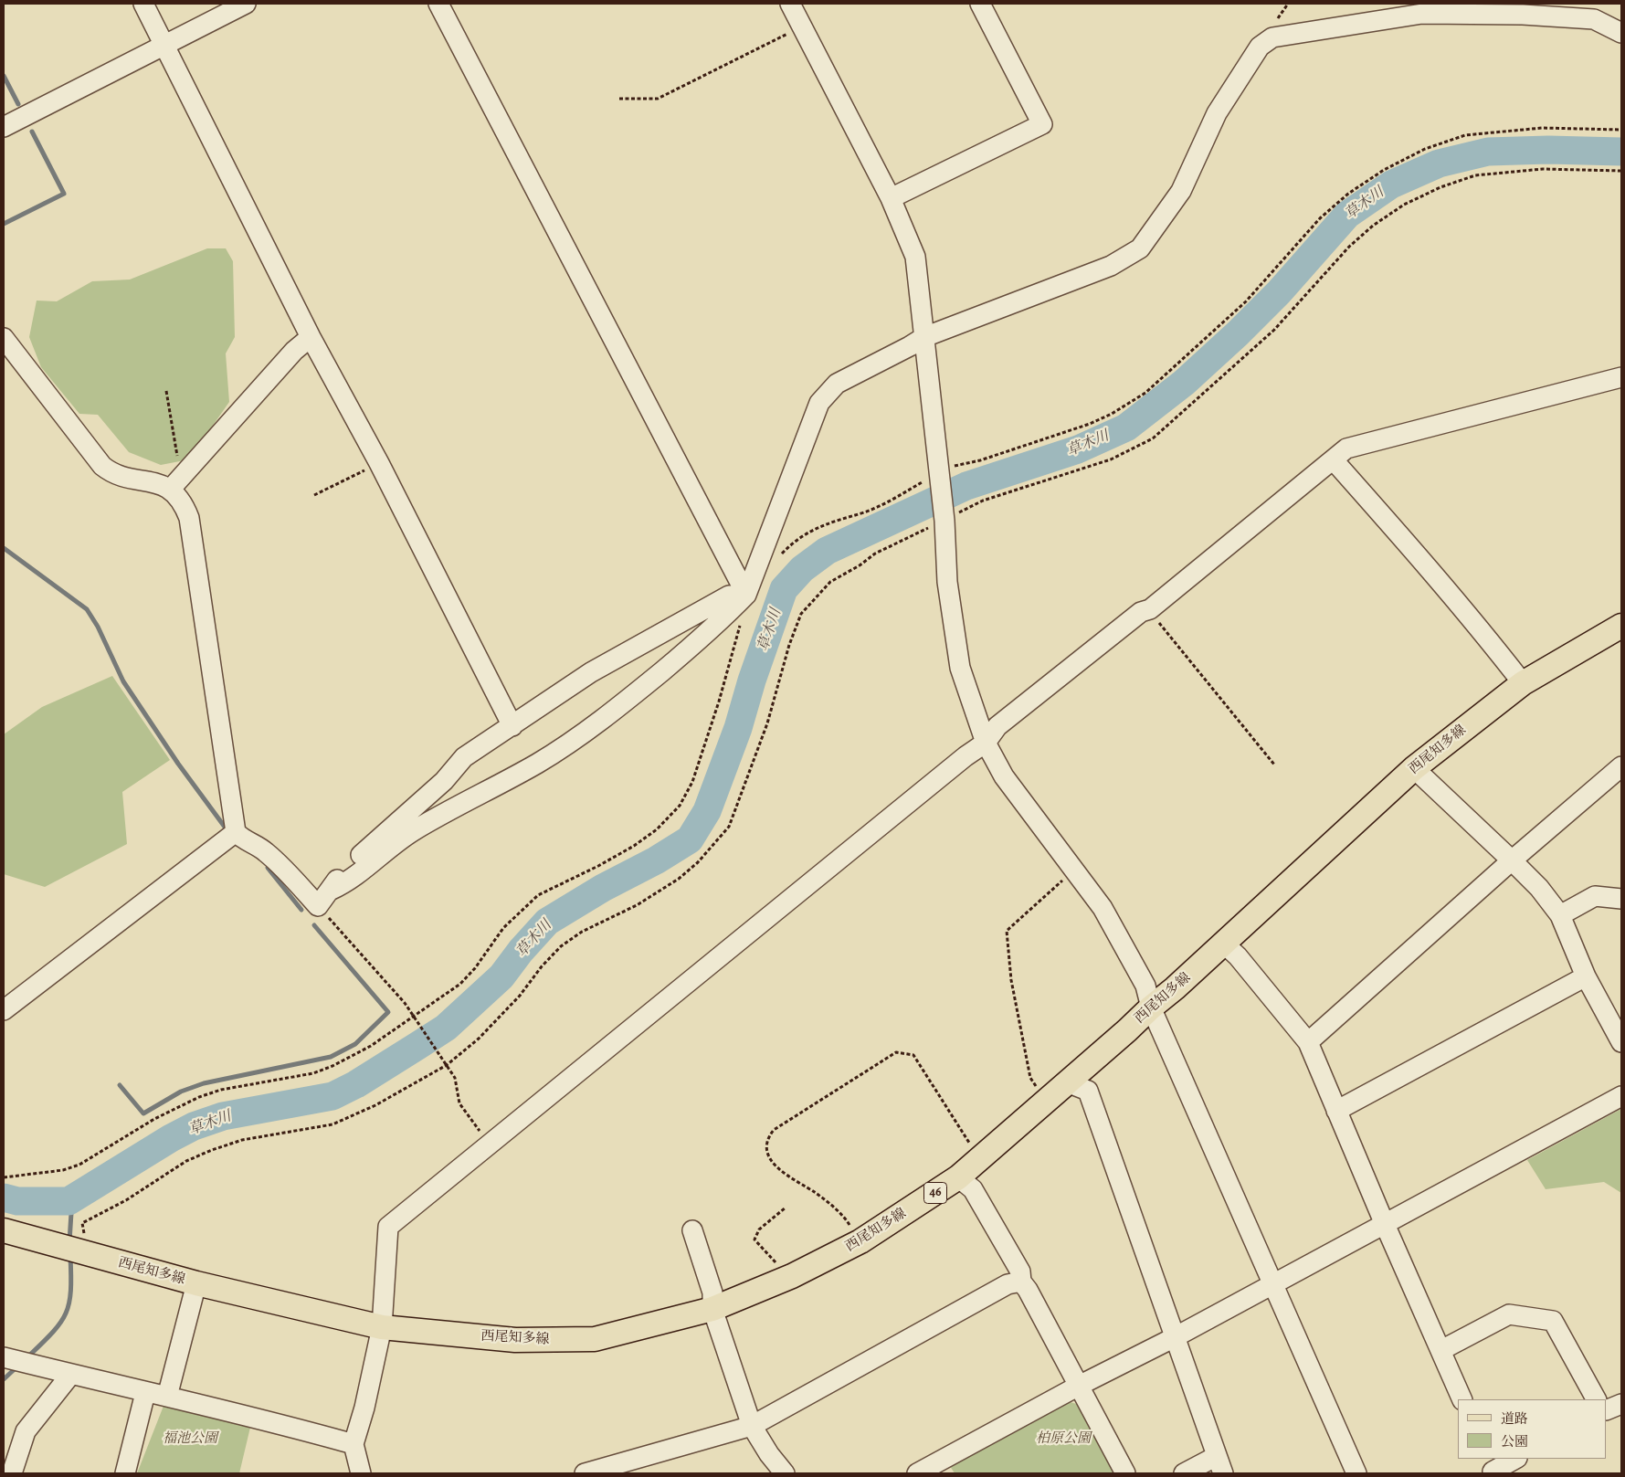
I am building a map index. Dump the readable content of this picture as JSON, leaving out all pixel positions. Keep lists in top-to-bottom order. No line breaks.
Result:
{"streets":{"main road":["西尾知多線","46"]},"water":["草木川"],"parks":["福池公園","柏原公園"],"legend":["道路","公園"]}
